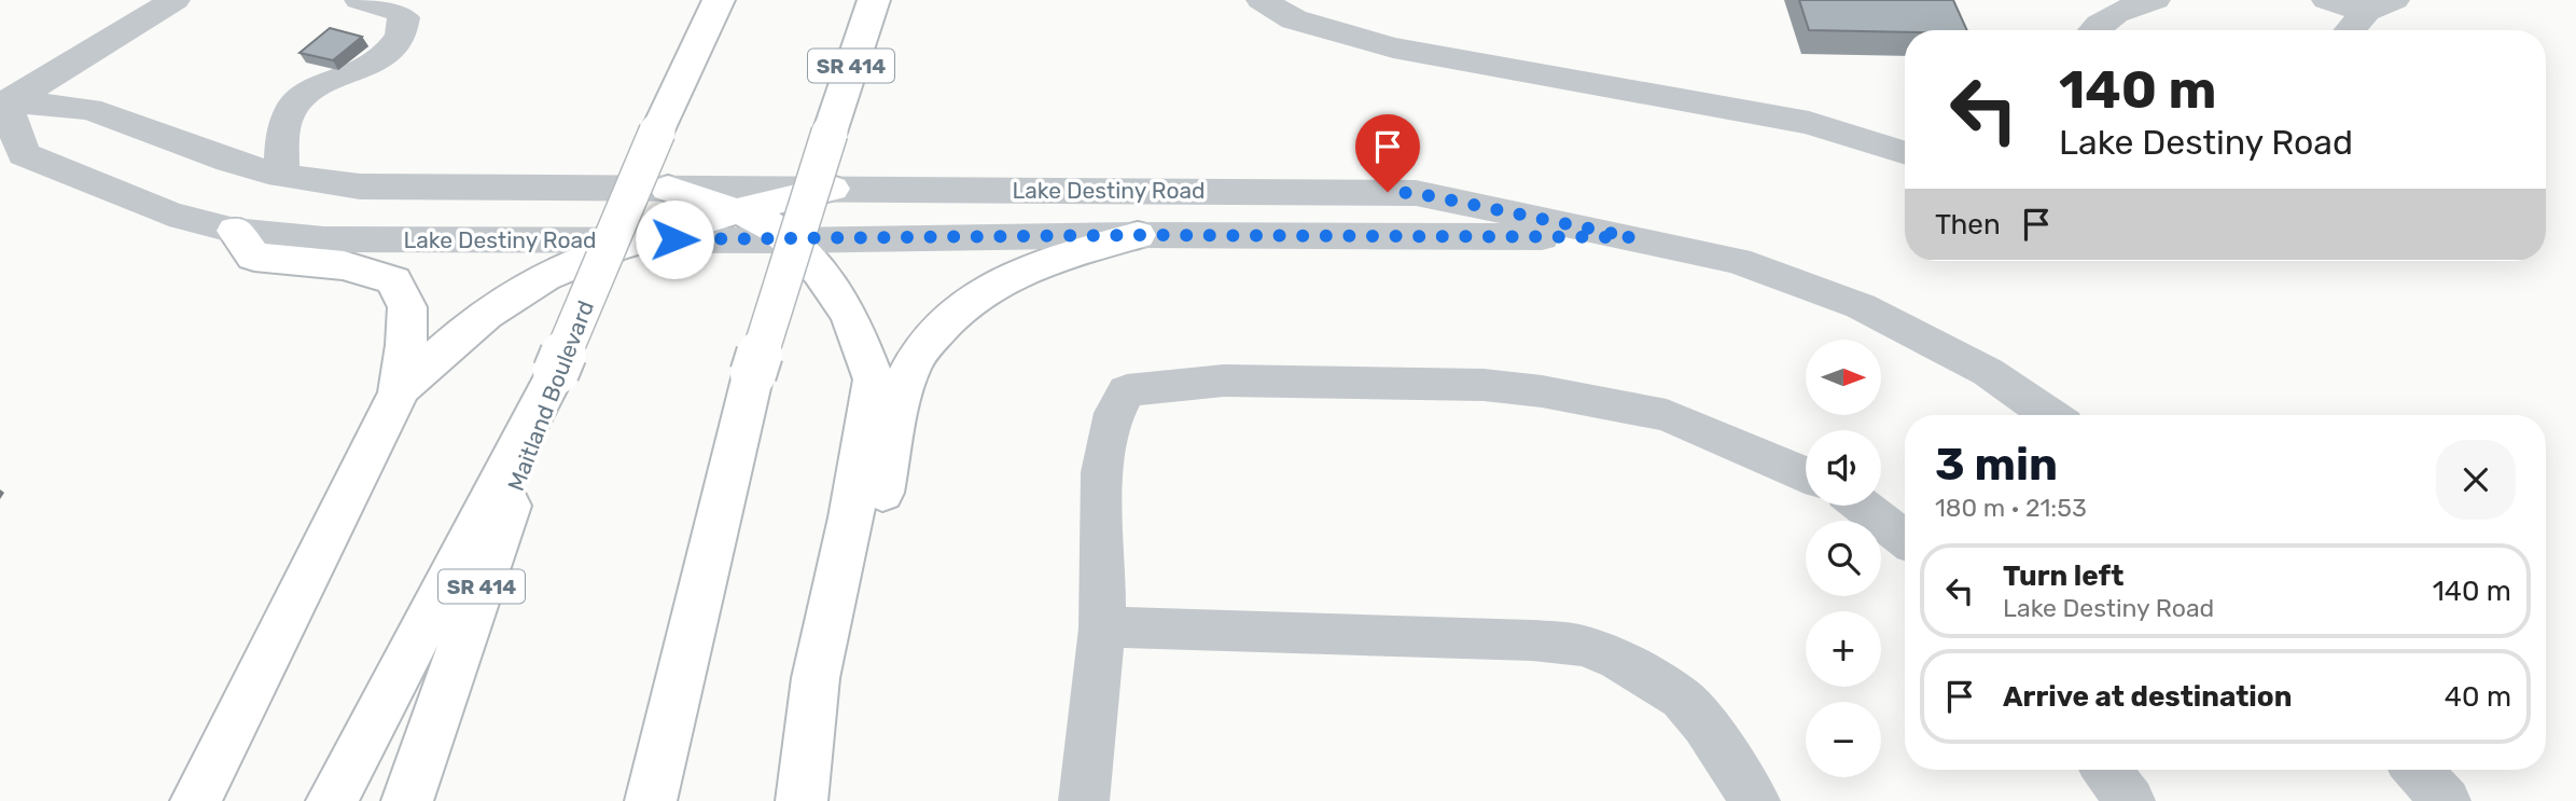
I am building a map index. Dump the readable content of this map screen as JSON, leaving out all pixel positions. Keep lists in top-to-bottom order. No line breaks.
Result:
{"streets":{"highway":["SR 414","Maitland Boulevard"],"street":["Lake Destiny Road"]},"north":"right","page":{"turn":["140 m","Lake Destiny Road"],"then":"Then","map_buttons":["+","−"],"heading":["3 min","180 m · 21:53"],"list":[{"name":"Turn left","note":"Lake Destiny Road","value":"140 m"},{"name":"Arrive at destination","value":"40 m"}]}}
